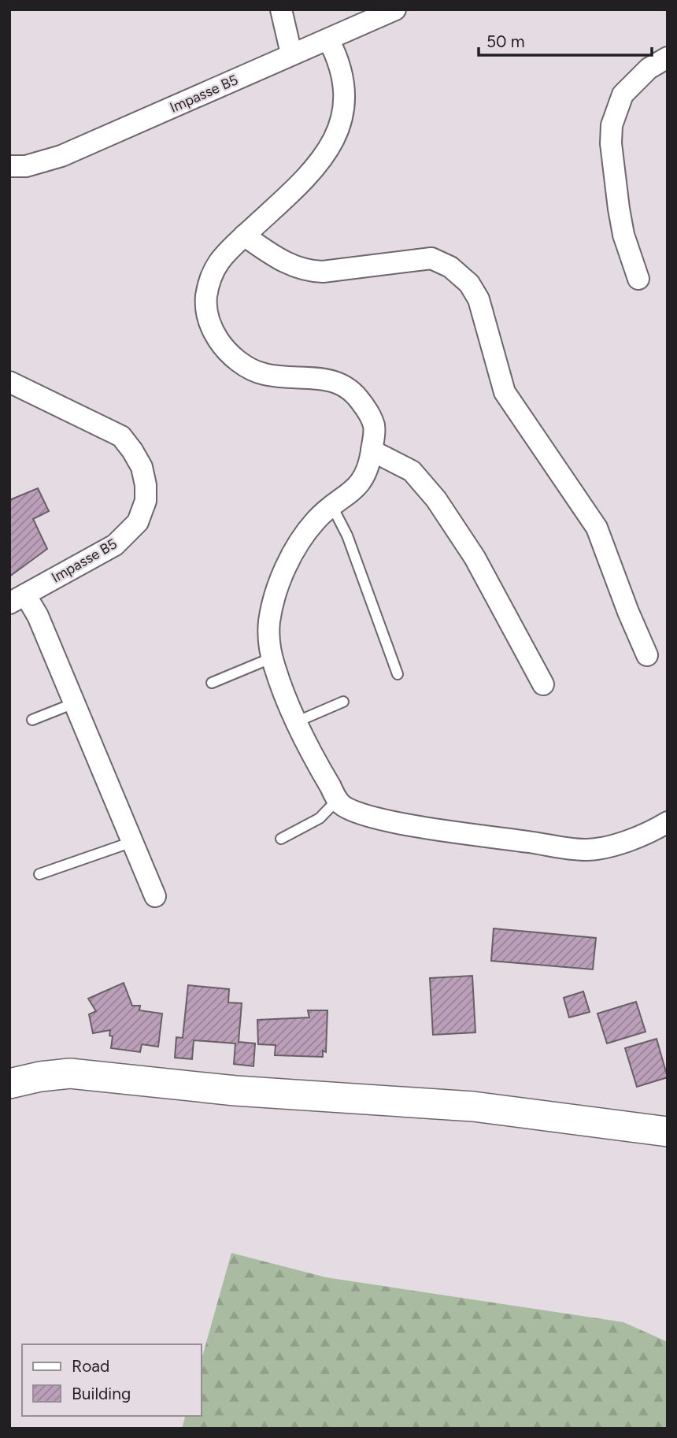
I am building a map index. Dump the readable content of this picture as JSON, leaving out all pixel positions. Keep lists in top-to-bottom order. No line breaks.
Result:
{"streets":{"street":["Impasse B5"]},"legend":["Road","Building"],"scale_bar":"50 m"}
